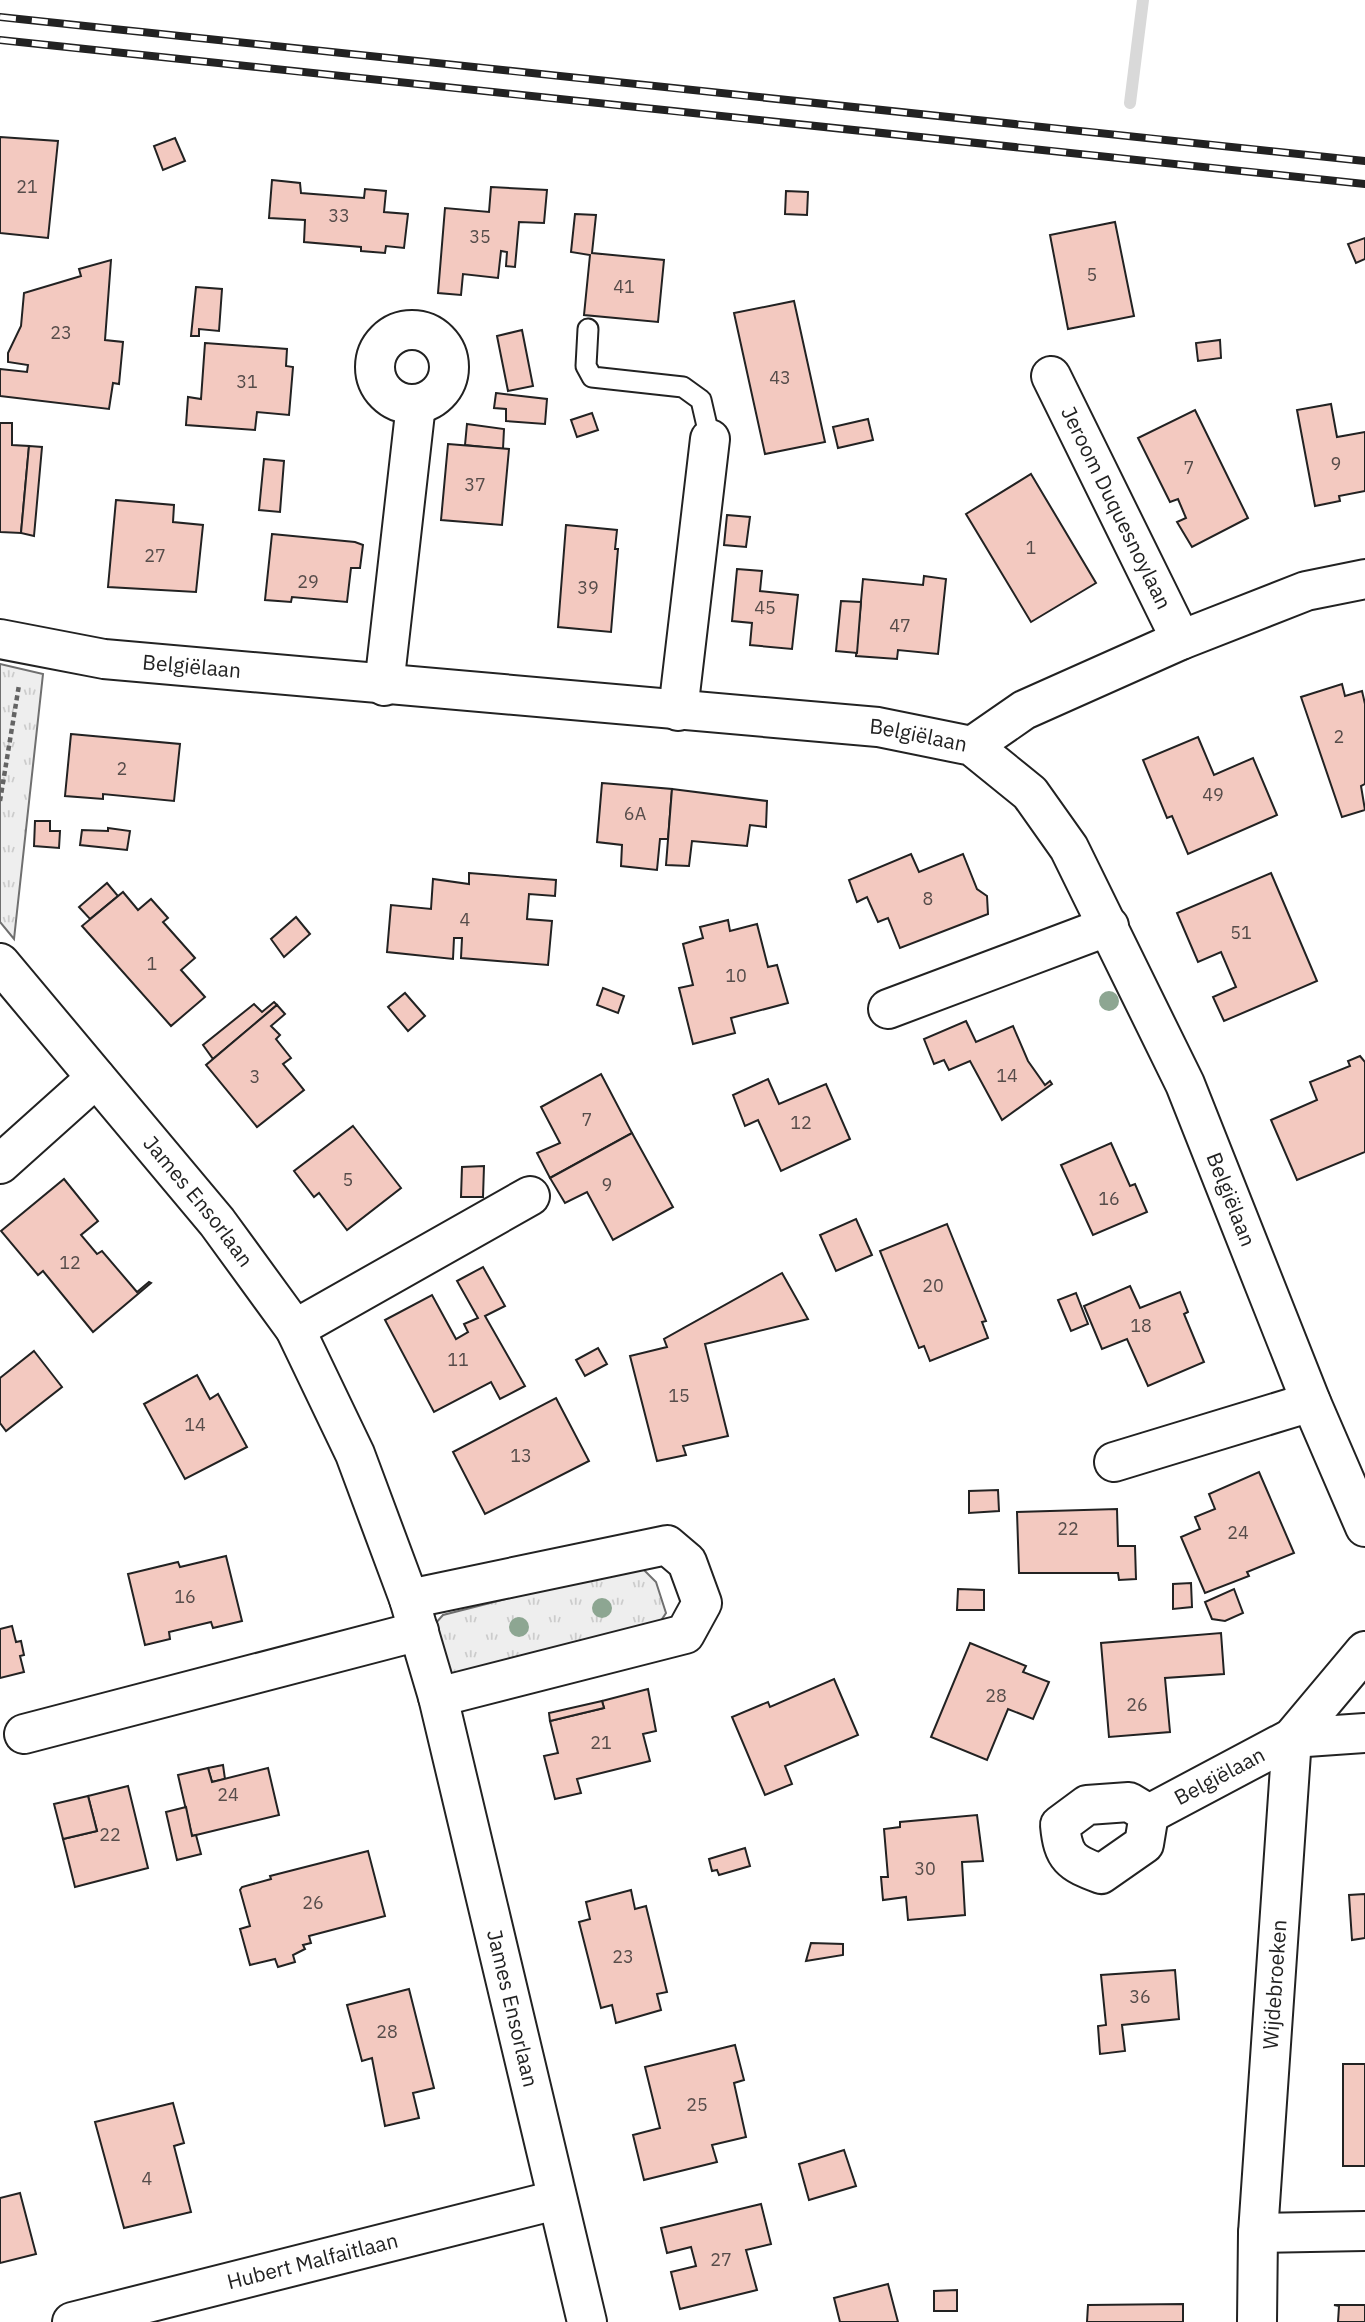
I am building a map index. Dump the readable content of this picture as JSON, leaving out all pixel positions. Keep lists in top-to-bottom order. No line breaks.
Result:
{"streets":{"street":["Jeroom Duquesnoylaan","Belgiëlaan","James Ensorlaan","Wijdebroeken","Hubert Malfaitlaan"]},"crossings":[["Belgiëlaan","Wijdebroeken"],["James Ensorlaan","Hubert Malfaitlaan"]],"house_numbers":["21","33","35","5","41","23","43","31","9","7","37","1","27","29","39","45","47","2","2","49","6A","8","4","51","1","10","14","3","7","12","5","9","16","12","20","18","11","15","14","13","22","24","16","28","26","21","24","22","30","26","23","36","28","25","4","27"]}
